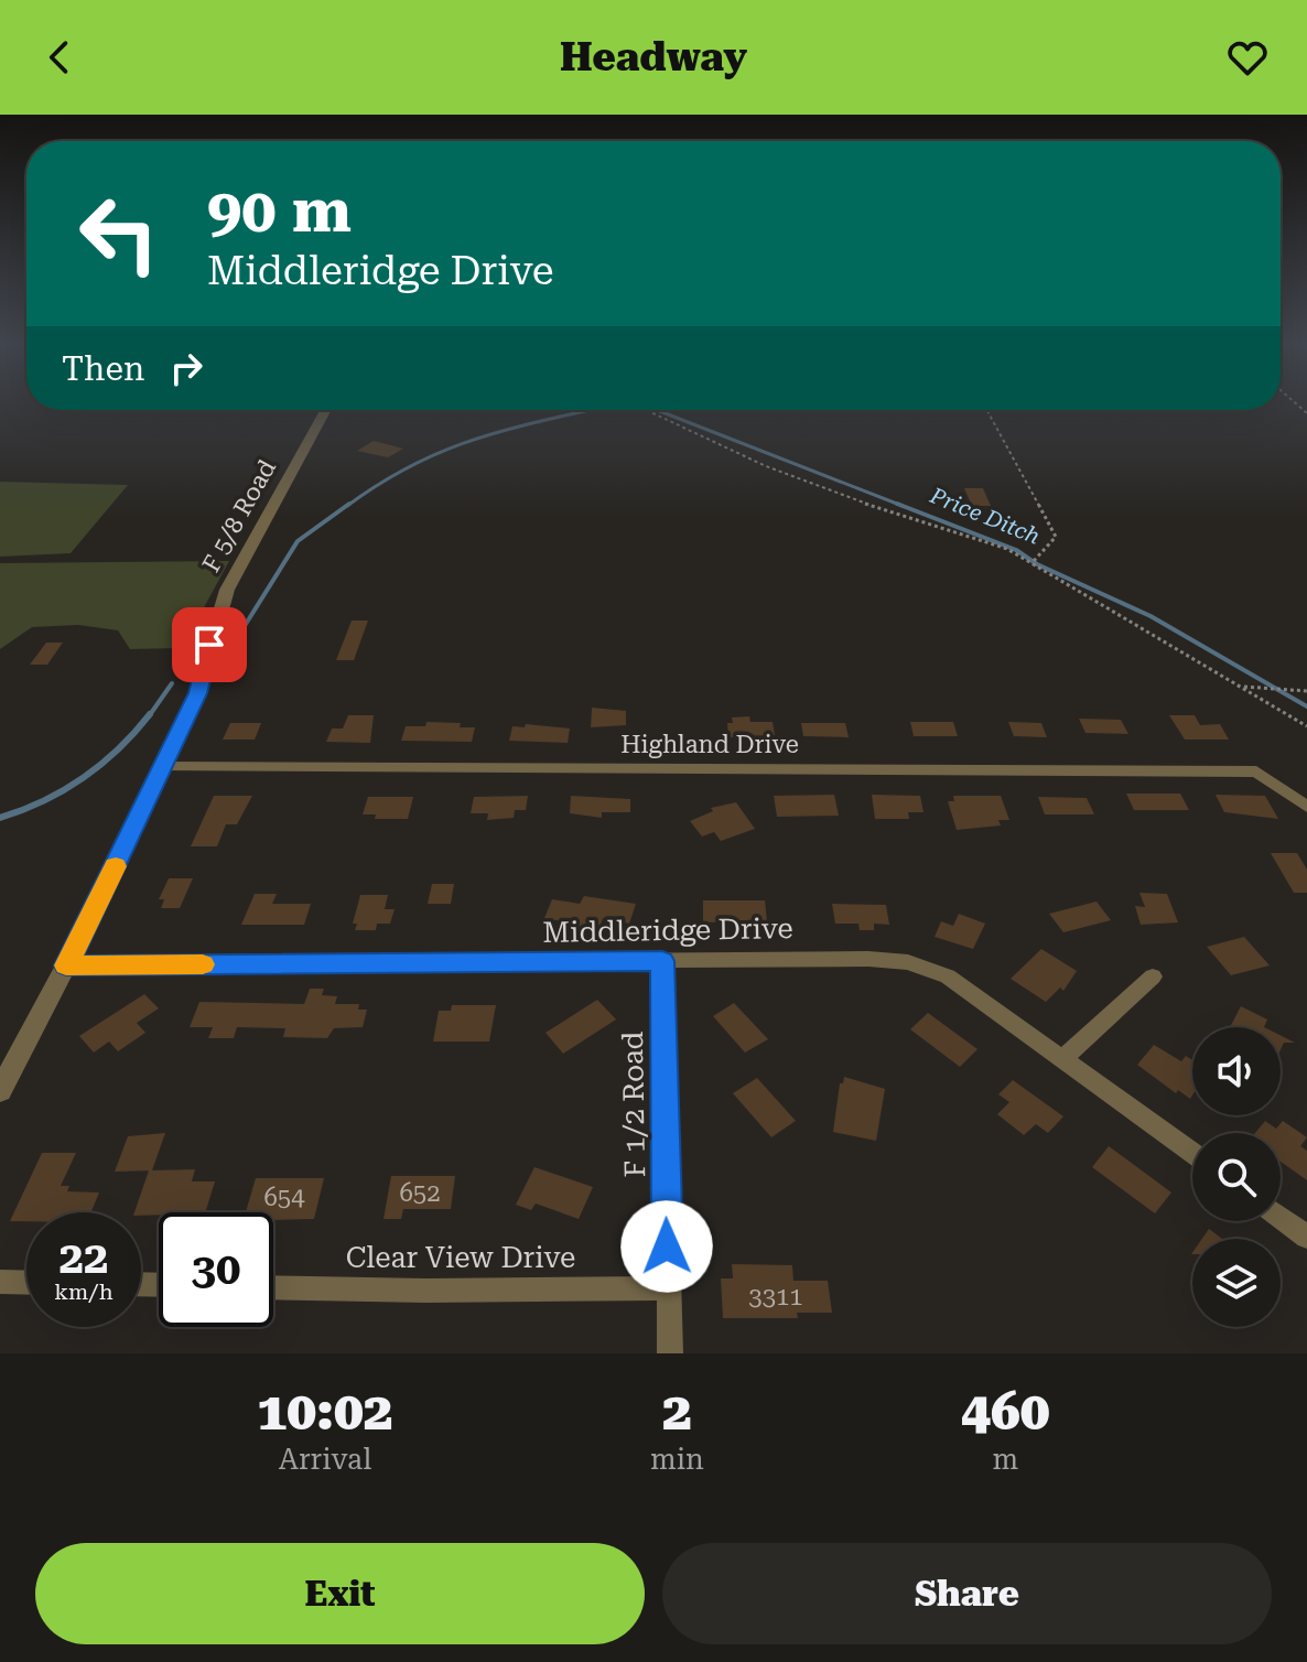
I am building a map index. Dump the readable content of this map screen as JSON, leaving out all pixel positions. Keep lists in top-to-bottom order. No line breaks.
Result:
{"streets":{"street":["F 5/8 Road","Highland Drive","Middleridge Drive","F 1/2 Road","Clear View Drive"]},"crossings":[["F 5/8 Road","Highland Drive"],["F 5/8 Road","Middleridge Drive"],["Middleridge Drive","F 1/2 Road"],["F 1/2 Road","Clear View Drive"]],"water":["Price Ditch"],"house_numbers":["652","654","3311"],"page":{"header":"Headway","turn":["90 m","Middleridge Drive"],"then":"Then","speed":"22 km/h","limit":"30","eta":["10:02","Arrival","2","min","460","m"],"buttons":["Exit","Share"]}}
